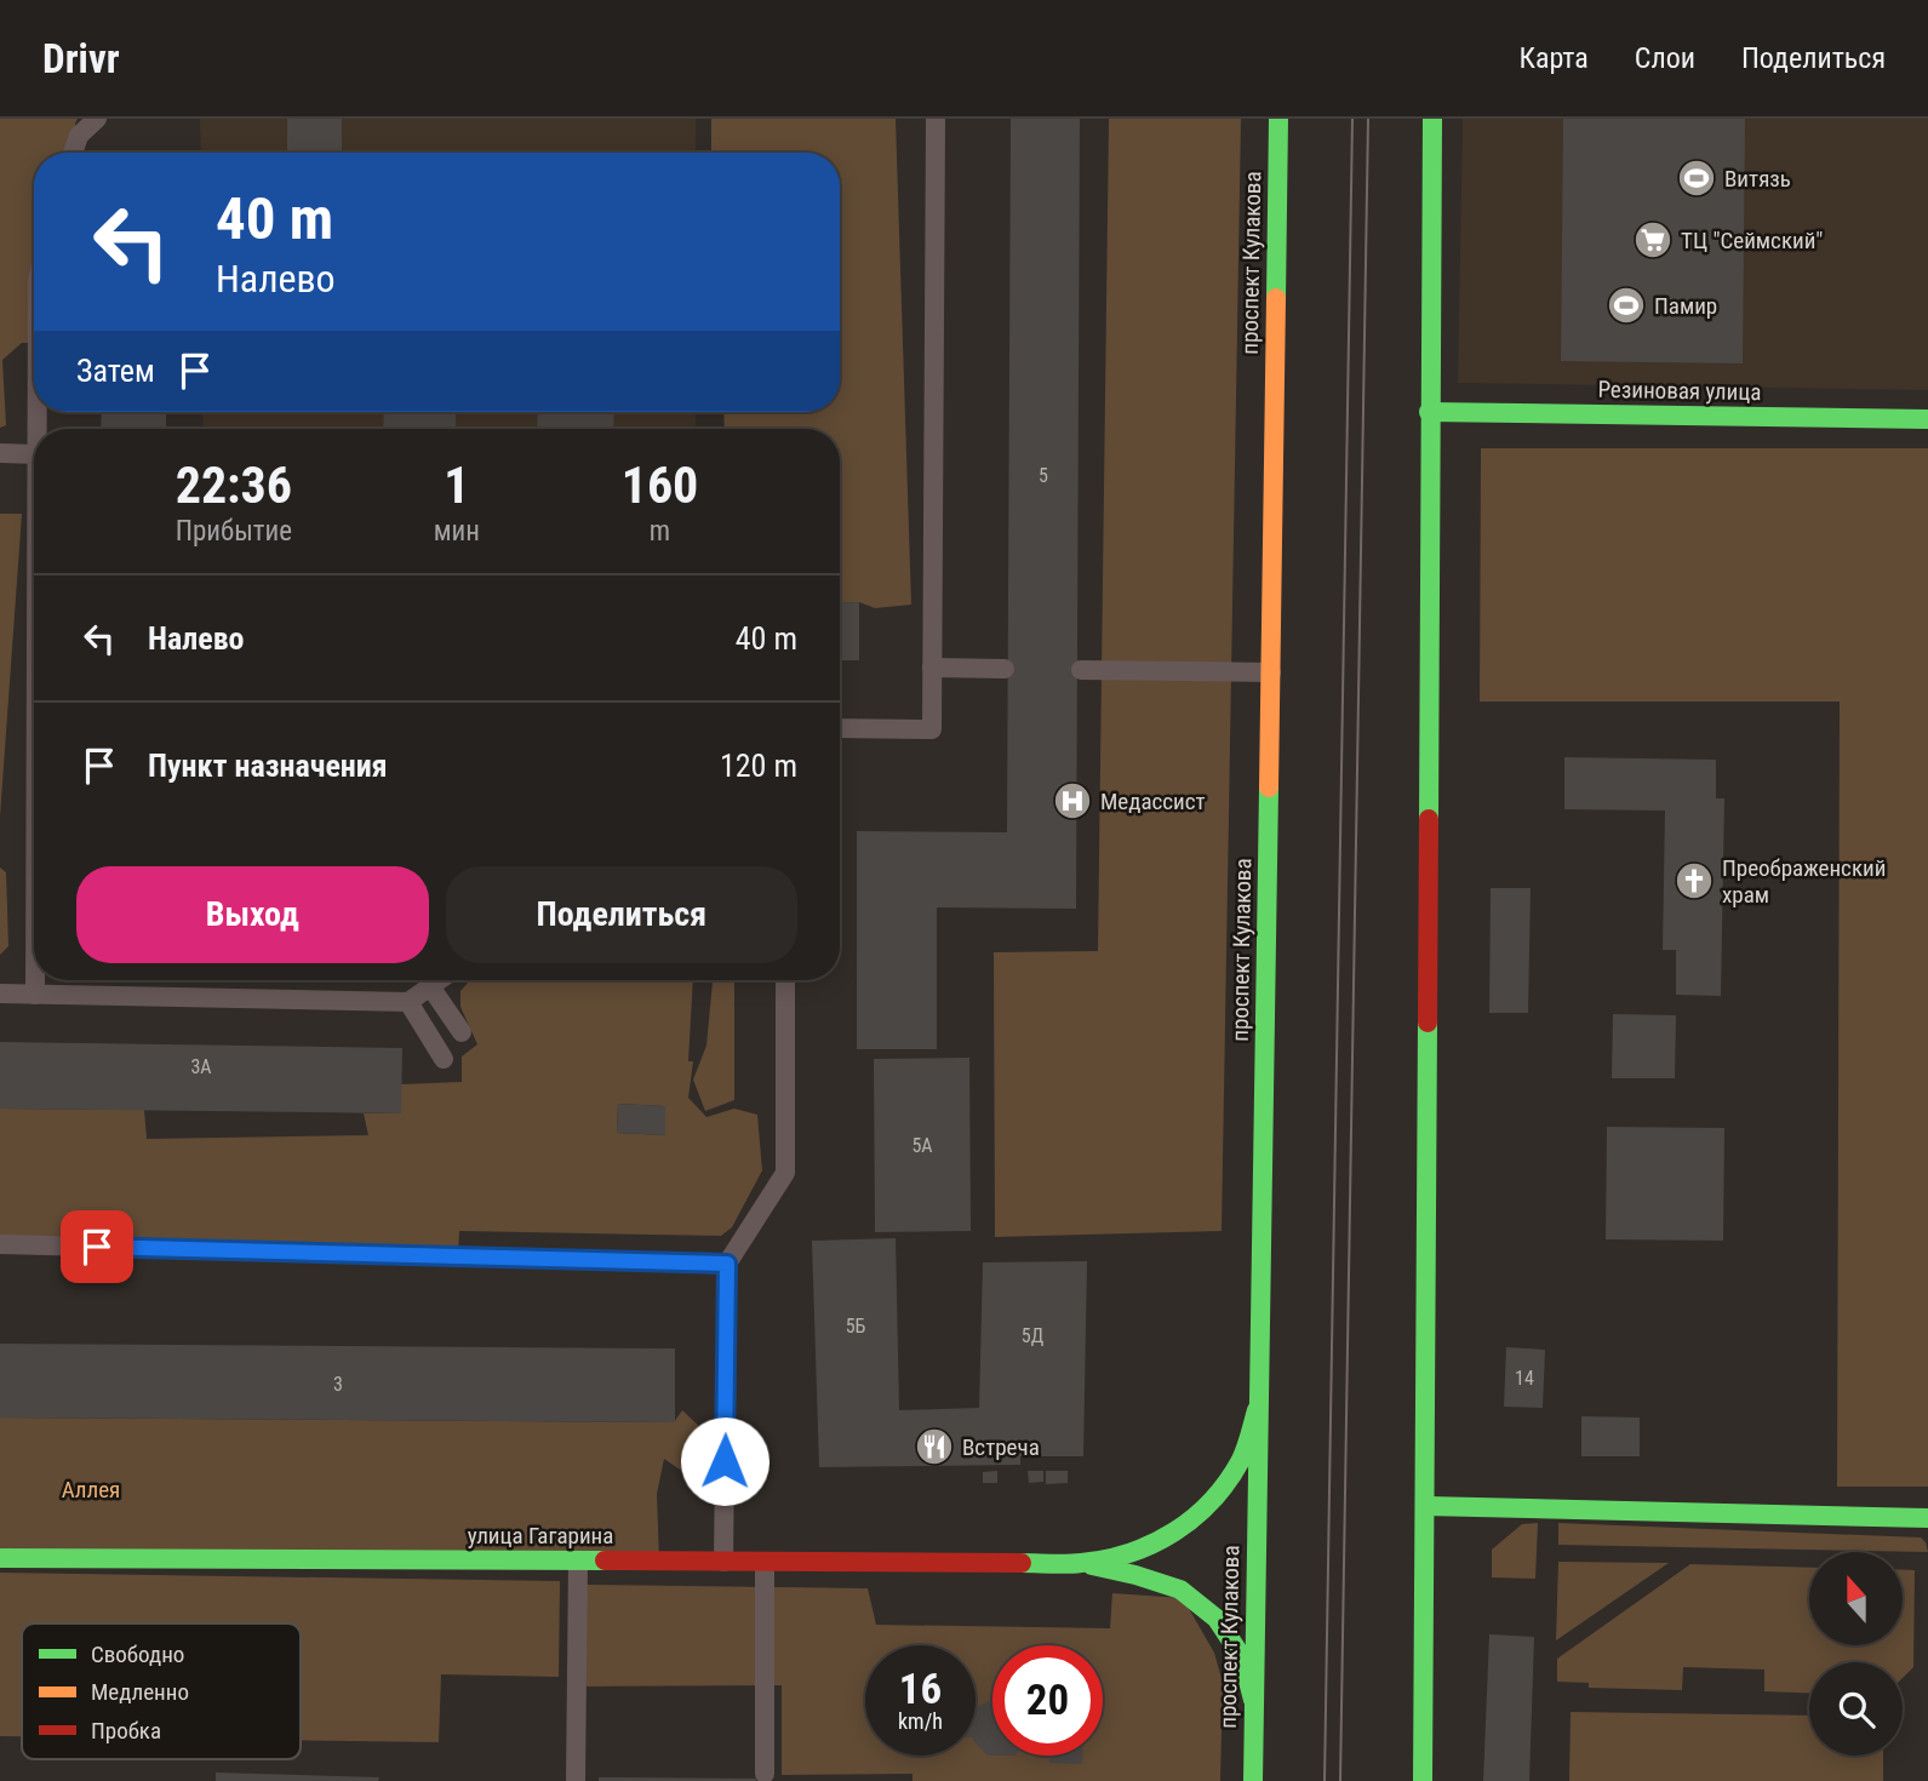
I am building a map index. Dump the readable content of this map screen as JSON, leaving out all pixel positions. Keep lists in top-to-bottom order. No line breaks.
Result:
{"streets":{"main road":["проспект Кулакова","Резиновая улица","улица Гагарина"]},"parks":["Аллея"],"places":{"sports":["Витязь","Памир"],"supermarket":["ТЦ \"Сеймский\""],"hospital":["Медассист"],"church":["Преображенский храм"],"restaurant":["Встреча"]},"house_numbers":["5","3А","5А","5Б","5Д","14","3"],"legend":["Свободно","Медленно","Пробка"],"north":"top","page":{"header":"Drivr","nav":["Карта","Слои","Поделиться"],"turn":["40 m","Налево"],"then":"Затем","eta":["22:36","Прибытие","1","мин","160","m"],"list":[{"name":"Налево","value":"40 m"},{"name":"Пункт назначения","value":"120 m"}],"buttons":["Выход","Поделиться"],"speed":"16 km/h","limit":"20"}}
